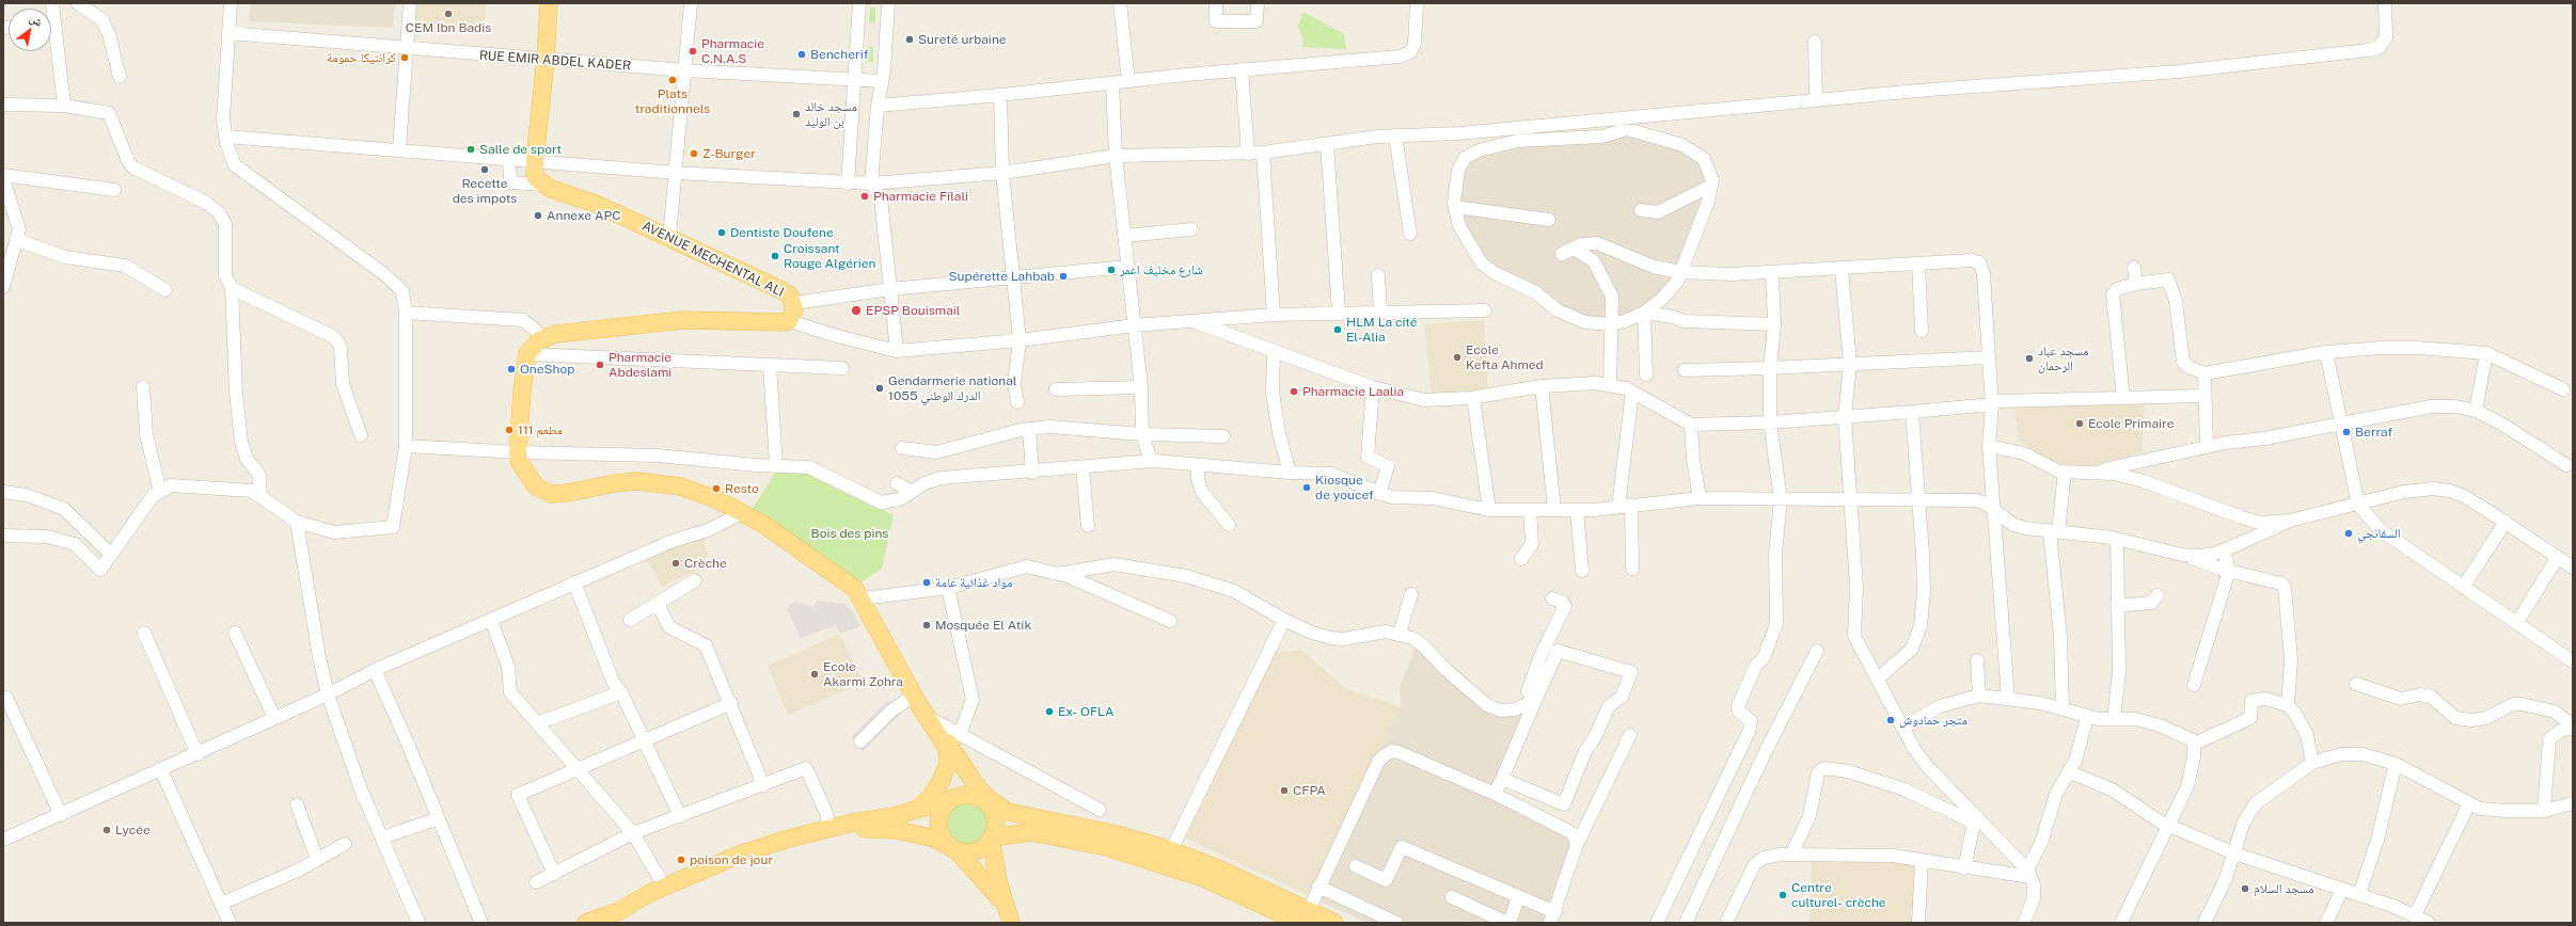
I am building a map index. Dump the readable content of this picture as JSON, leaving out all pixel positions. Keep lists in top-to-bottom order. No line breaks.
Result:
{"streets":{"main road":["AVENUE MECHENTAL ALI"],"street":["RUE EMIR ABDEL KADER"]},"parks":["Bois des pins"],"places":["CEM Ibn Badis","Sureté urbaine","Pharmacie C.N.A.S","Bencherif","كرانتيكا حمومة","Plats traditionnels","مسجد خالد بن الوليد","Salle de sport","Z-Burger","Recette des impots","Pharmacie Filali","Annexe APC","Dentiste Doufene","Croissant Rouge Algérien","شارع مخليف اعمر","Supérette Lahbab","EPSP Bouismail","HLM La cité El-Alia","Ecole Kefta Ahmed","مسجد عباد الرحمان","Pharmacie Abdeslami","OneShop","Gendarmerie national 1055 الدرك الوطني","Pharmacie Laalia","Ecole Primaire","مطعم 111","Berraf","Kiosque de youcef","Resto","السفانجي","Crèche","مواد غذائية عامة","Mosquée El Atik","Ecole Akarmi Zohra","Ex- OFLA","متجر حمادوش","CFPA","Lycée","poison de jour","مسجد السلام","Centre culturel- crèche"],"north":"top right"}
